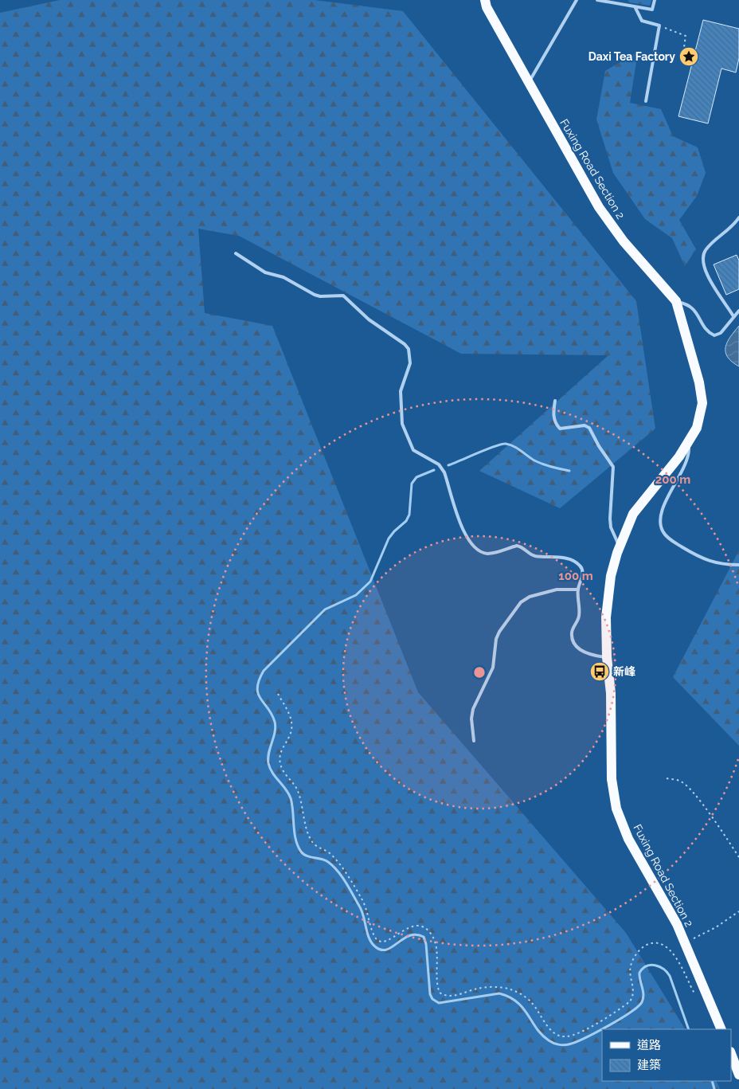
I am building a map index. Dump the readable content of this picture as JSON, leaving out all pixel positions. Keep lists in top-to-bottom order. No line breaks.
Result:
{"streets":{"main road":["Fuxing Road Section 2"]},"places":{"place":["Daxi Tea Factory"],"bus stop":["新峰"]},"legend":["道路","建築"],"rings":["200 m","100 m"]}
